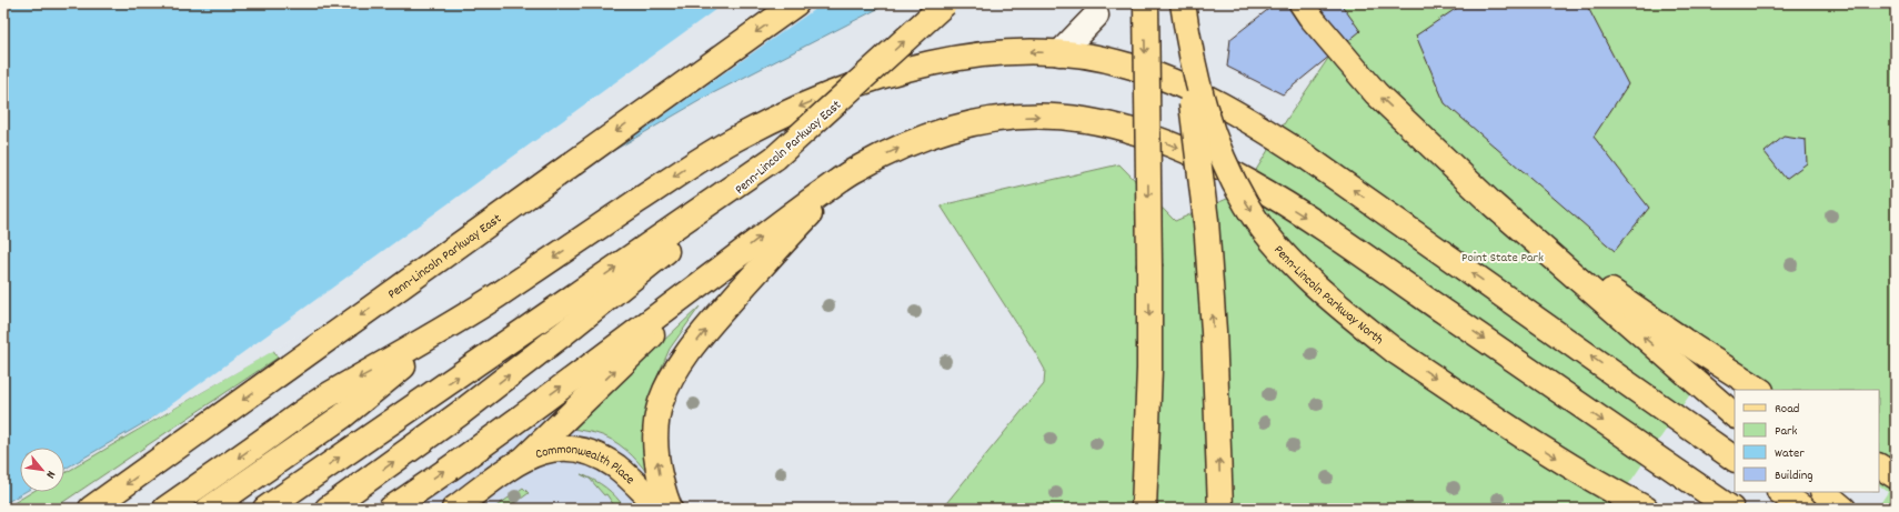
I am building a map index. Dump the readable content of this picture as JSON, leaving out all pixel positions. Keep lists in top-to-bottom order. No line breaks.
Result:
{"streets":{"main road":["Penn-Lincoln Parkway East","Penn-Lincoln Parkway North","Commonwealth Place"]},"parks":["Point State Park"],"legend":["Road","Park","Water","Building"],"north":"bottom right"}
